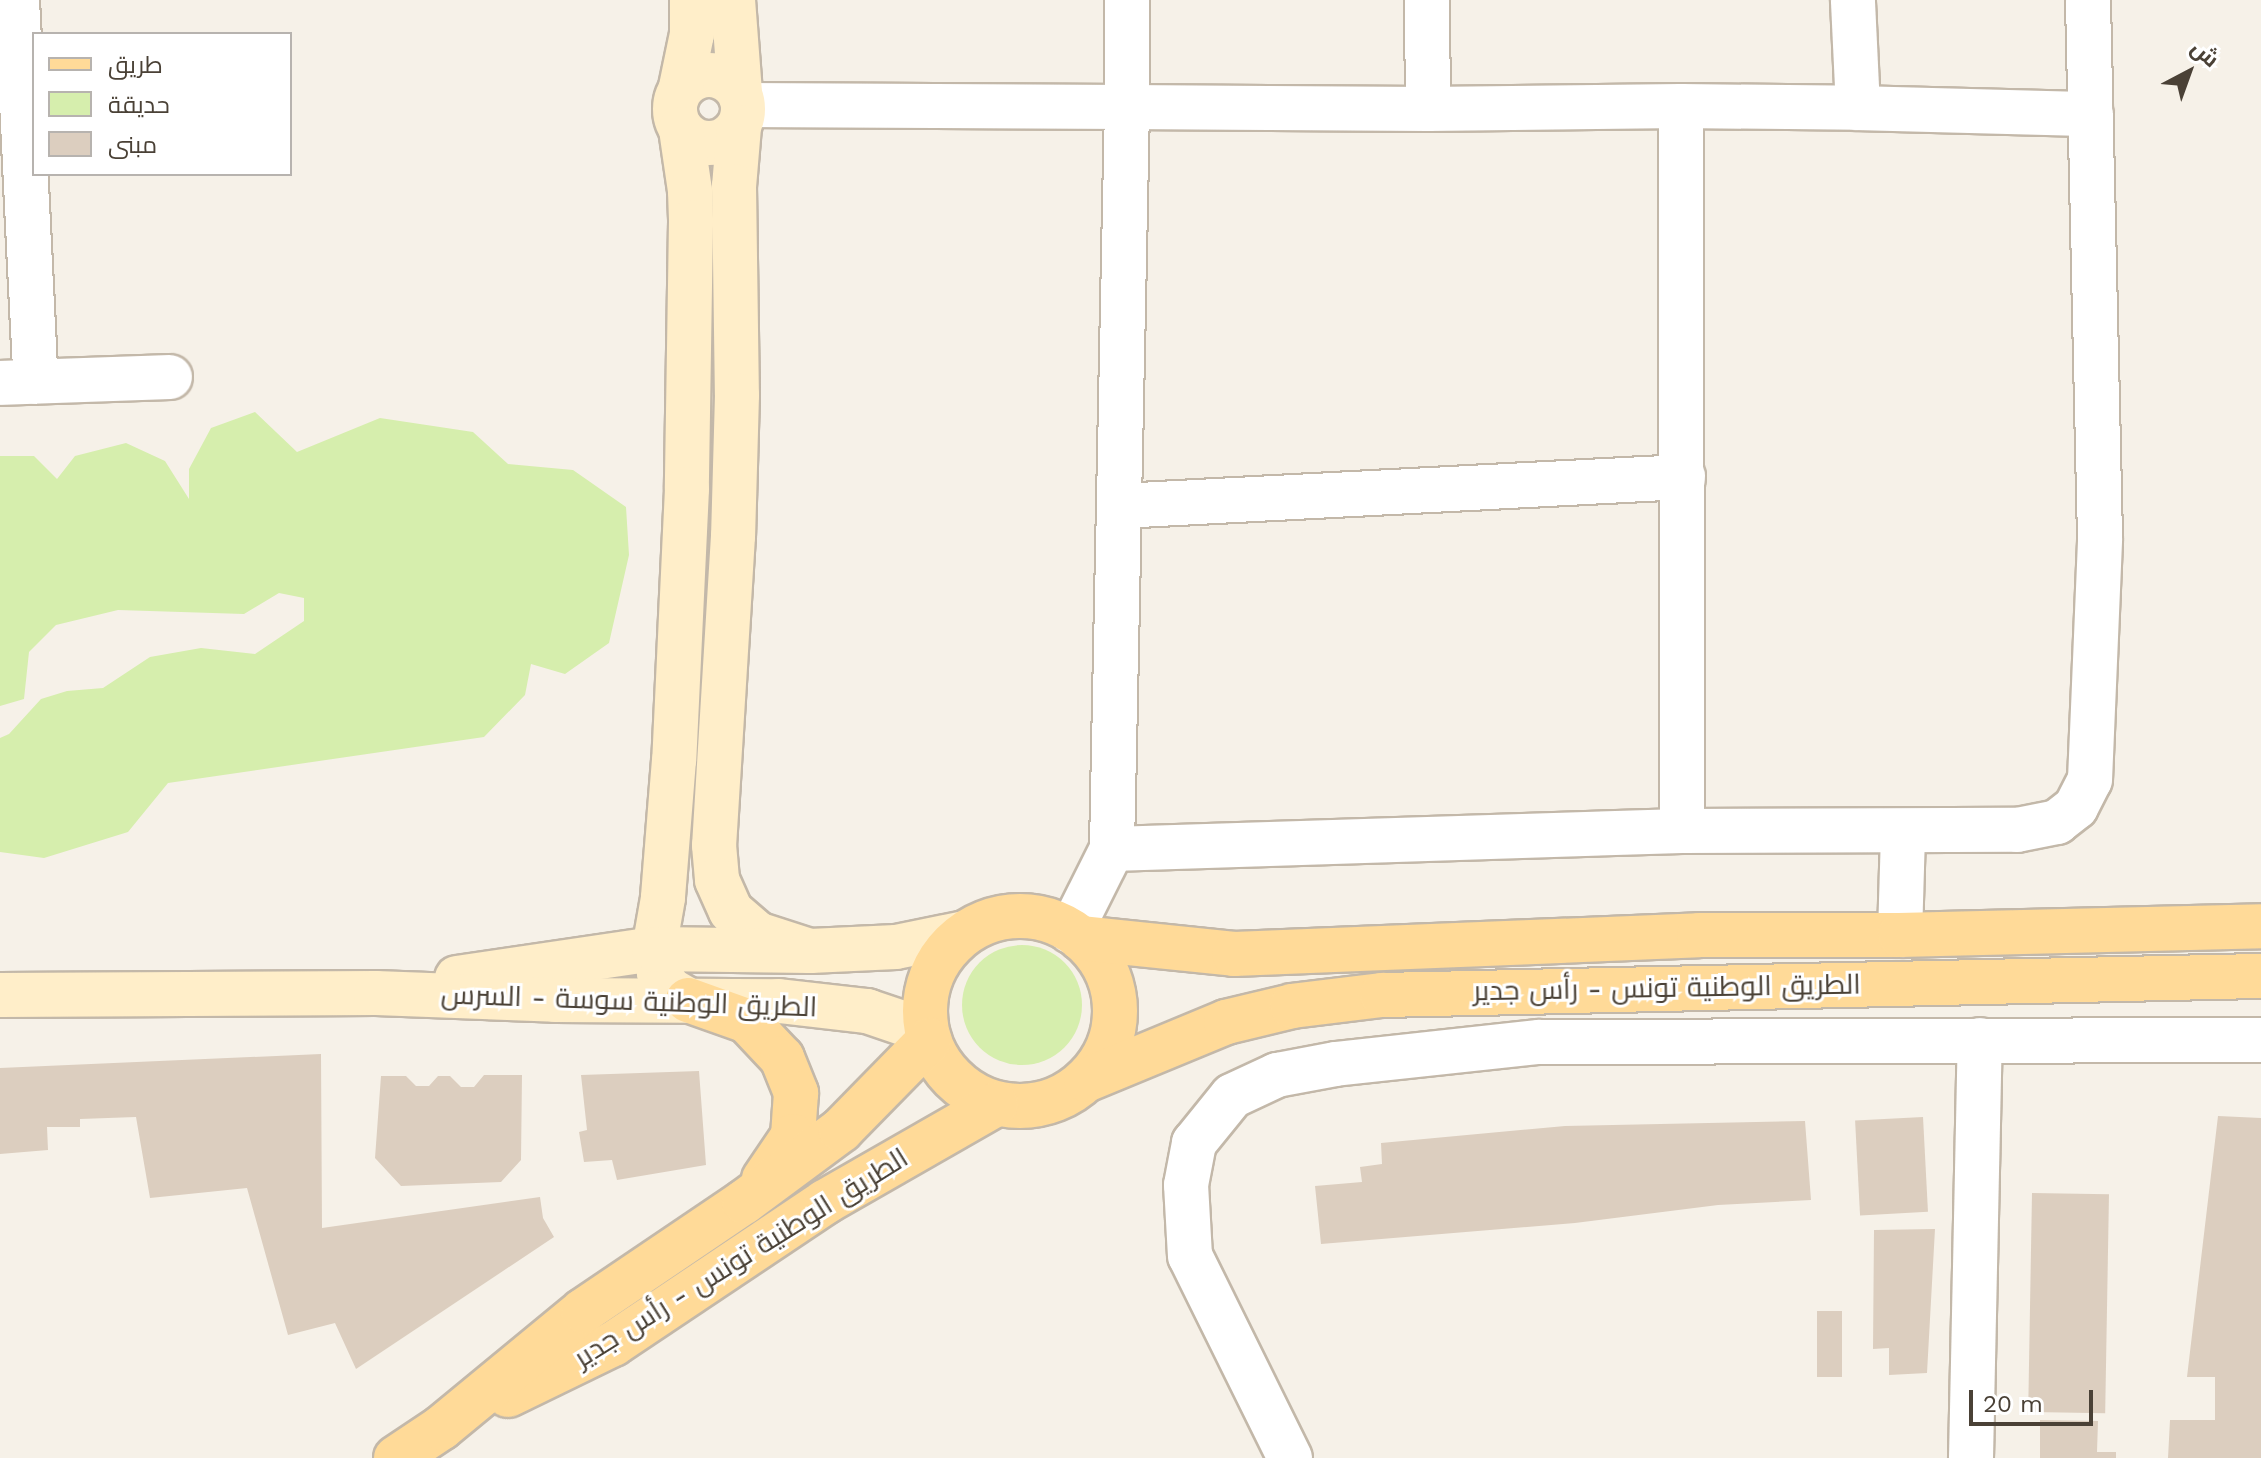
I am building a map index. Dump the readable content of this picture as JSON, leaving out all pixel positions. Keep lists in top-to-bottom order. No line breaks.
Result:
{"streets":{"main road":["الطريق الوطنية تونس - رأس جدير","الطريق الوطنية سوسة - السرس"]},"crossings":[["الطريق الوطنية تونس - رأس جدير","الطريق الوطنية سوسة - السرس"]],"legend":["طريق","حديقة","مبنى"],"scale_bar":"20 m","north":"top right"}
